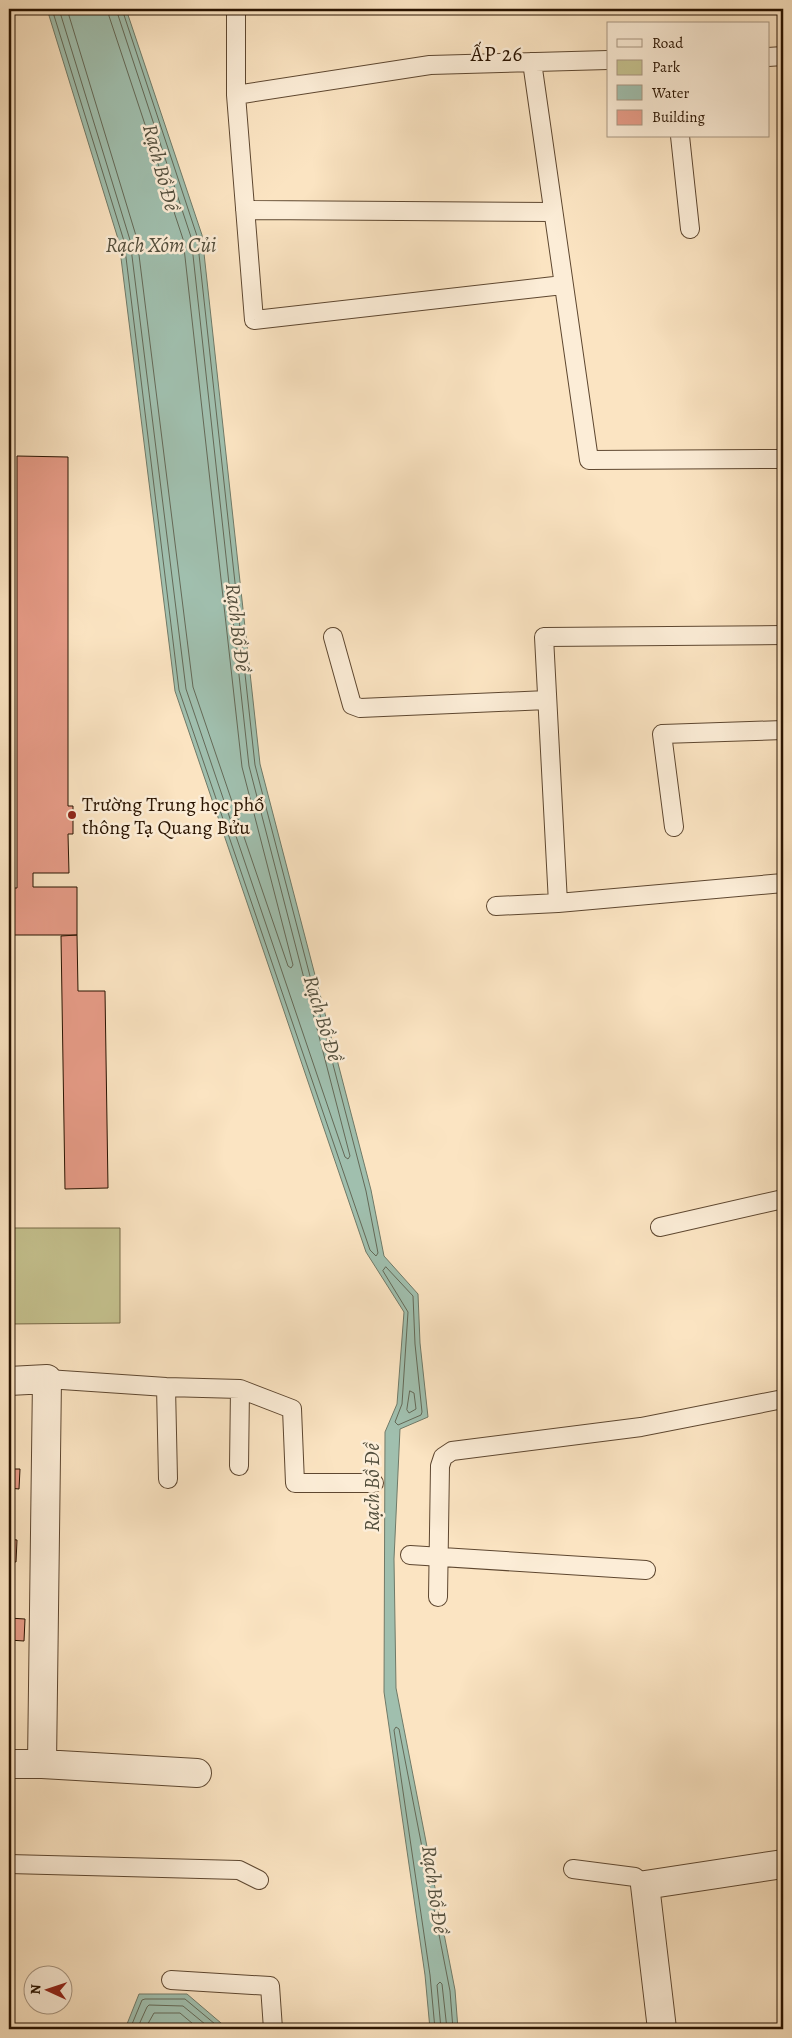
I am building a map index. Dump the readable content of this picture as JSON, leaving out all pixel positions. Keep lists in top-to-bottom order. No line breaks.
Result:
{"districts":["ẤP 26"],"water":["Rạch Bồ Đề","Rạch Xóm Củi"],"places":["Trường Trung học phổ thông Tạ Quang Bửu"],"legend":["Road","Park","Water","Building"],"north":"left"}
